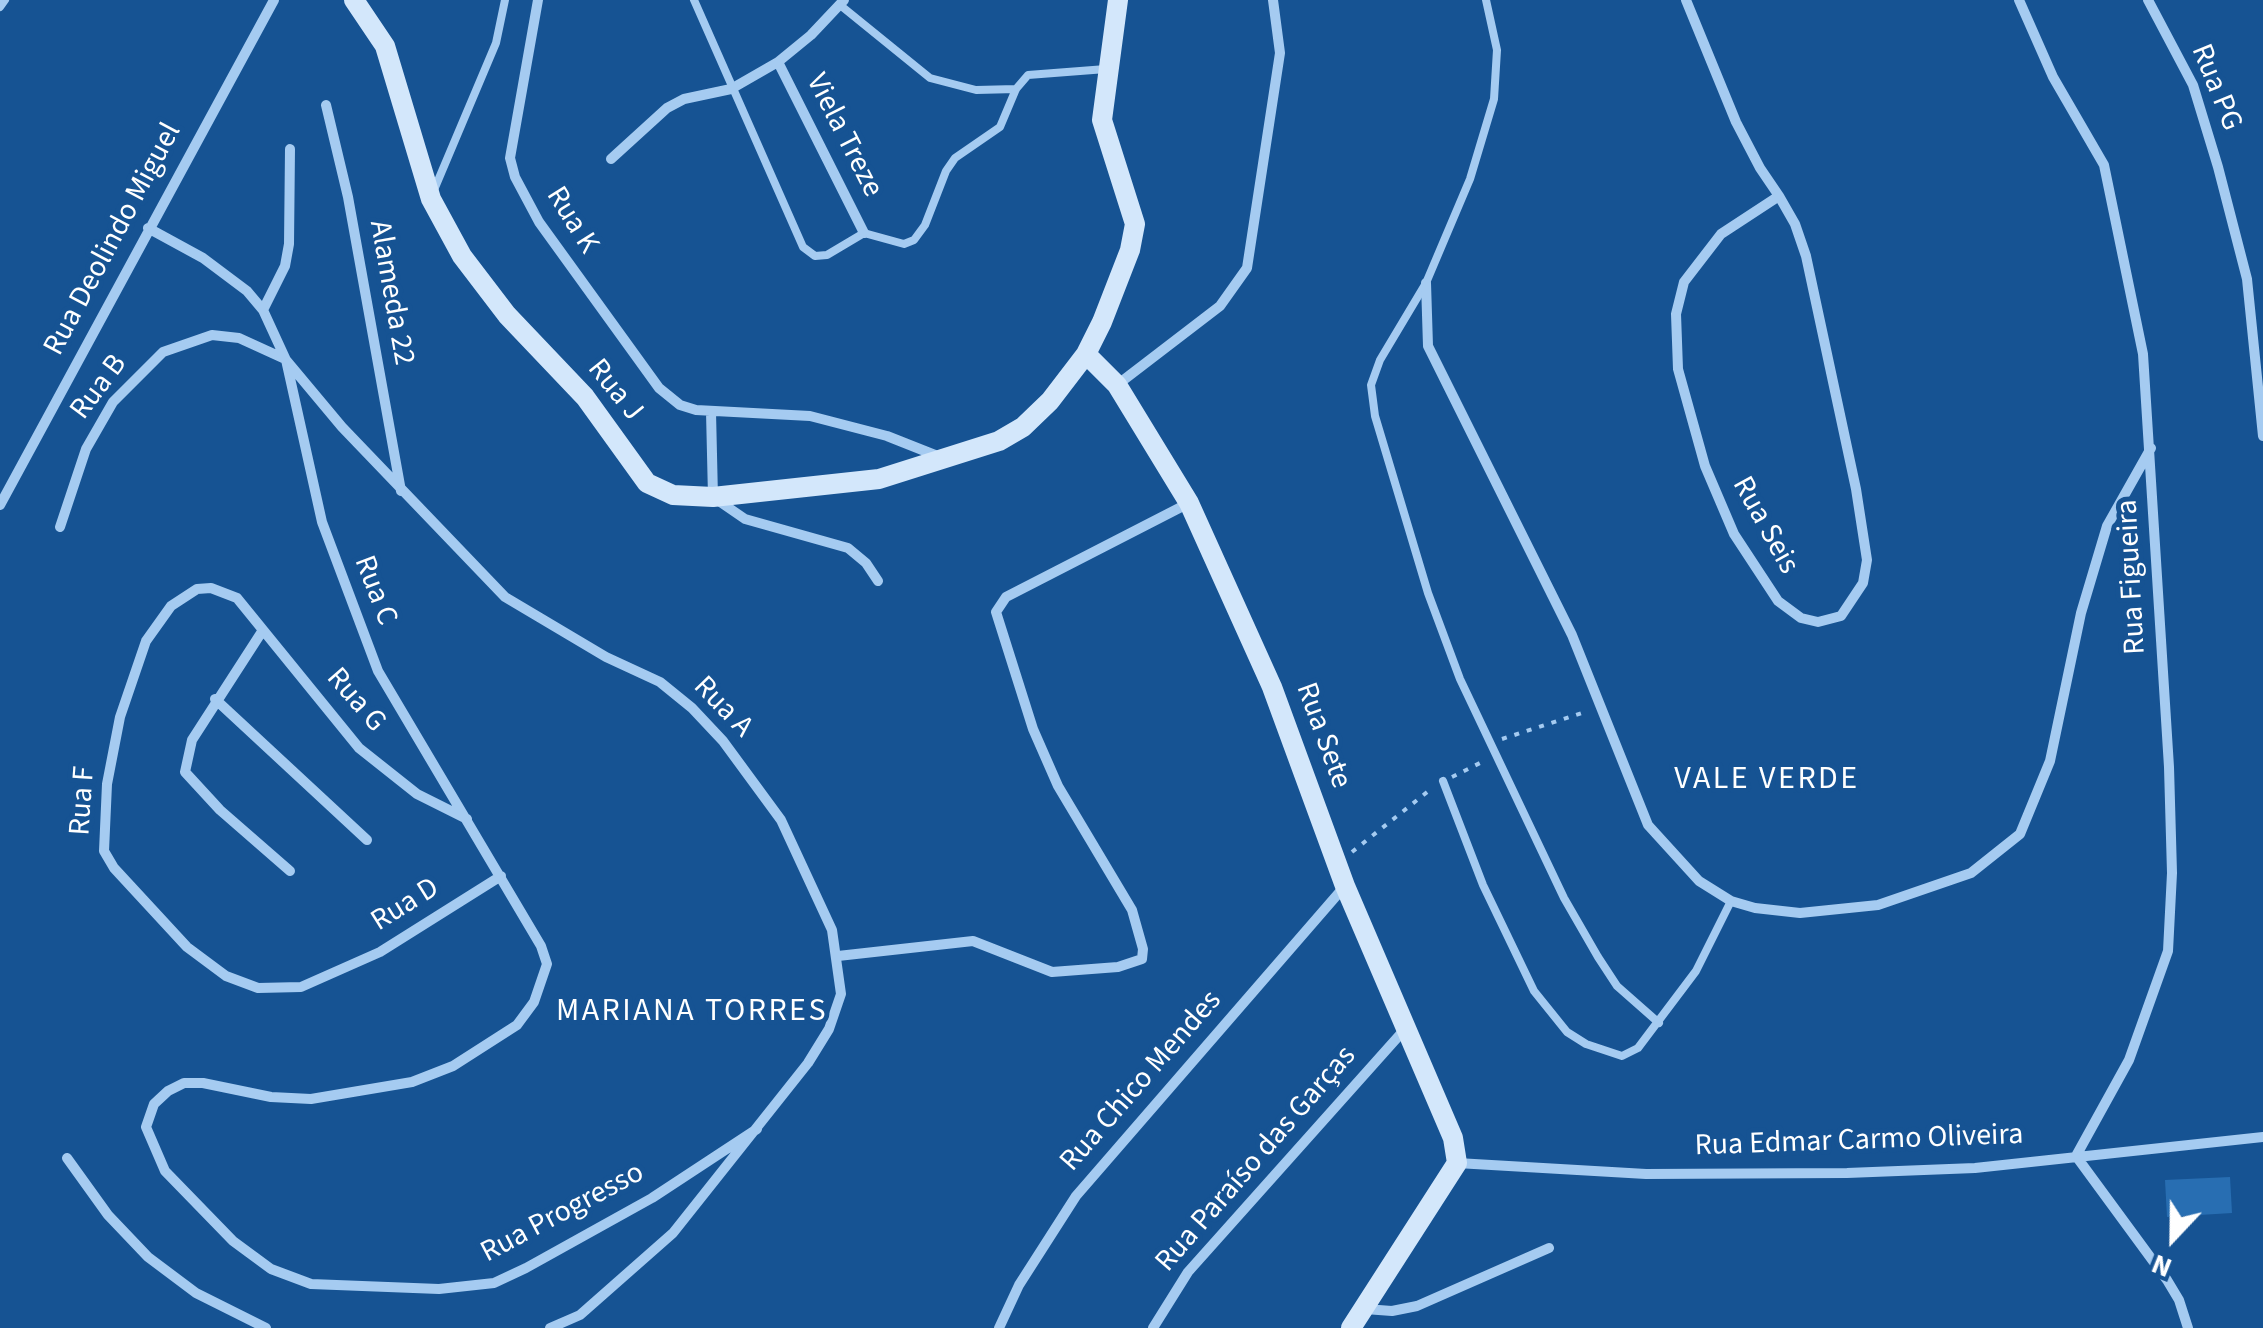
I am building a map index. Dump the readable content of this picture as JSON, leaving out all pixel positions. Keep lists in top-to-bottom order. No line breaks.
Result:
{"streets":{"street":["Rua PG","Viela Treze","Rua K","Rua Deolindo Miguel","Alameda 22","Rua B","Rua J","Rua Seis","Rua Figueira","Rua C","Rua G","Rua A","Rua Sete","Rua F","Rua D","Rua Chico Mendes","Rua Edmar Carmo Oliveira","Rua Paraíso das Garças","Rua Progresso"]},"crossings":[["Rua K","Rua J"],["Rua Deolindo Miguel","Rua A"],["Alameda 22","Rua A"],["Rua B","Rua C"],["Rua B","Rua A"],["Rua J","Rua Sete"],["Rua Figueira","Rua Edmar Carmo Oliveira"],["Rua C","Rua G"],["Rua C","Rua A"],["Rua G","Rua F"],["Rua A","Rua Progresso"],["Rua Sete","Rua Chico Mendes"],["Rua Sete","Rua Edmar Carmo Oliveira"],["Rua Sete","Rua Paraíso das Garças"],["Rua F","Rua D"],["Rua D","Rua Progresso"]],"districts":["VALE VERDE","MARIANA TORRES"],"north":"bottom"}
